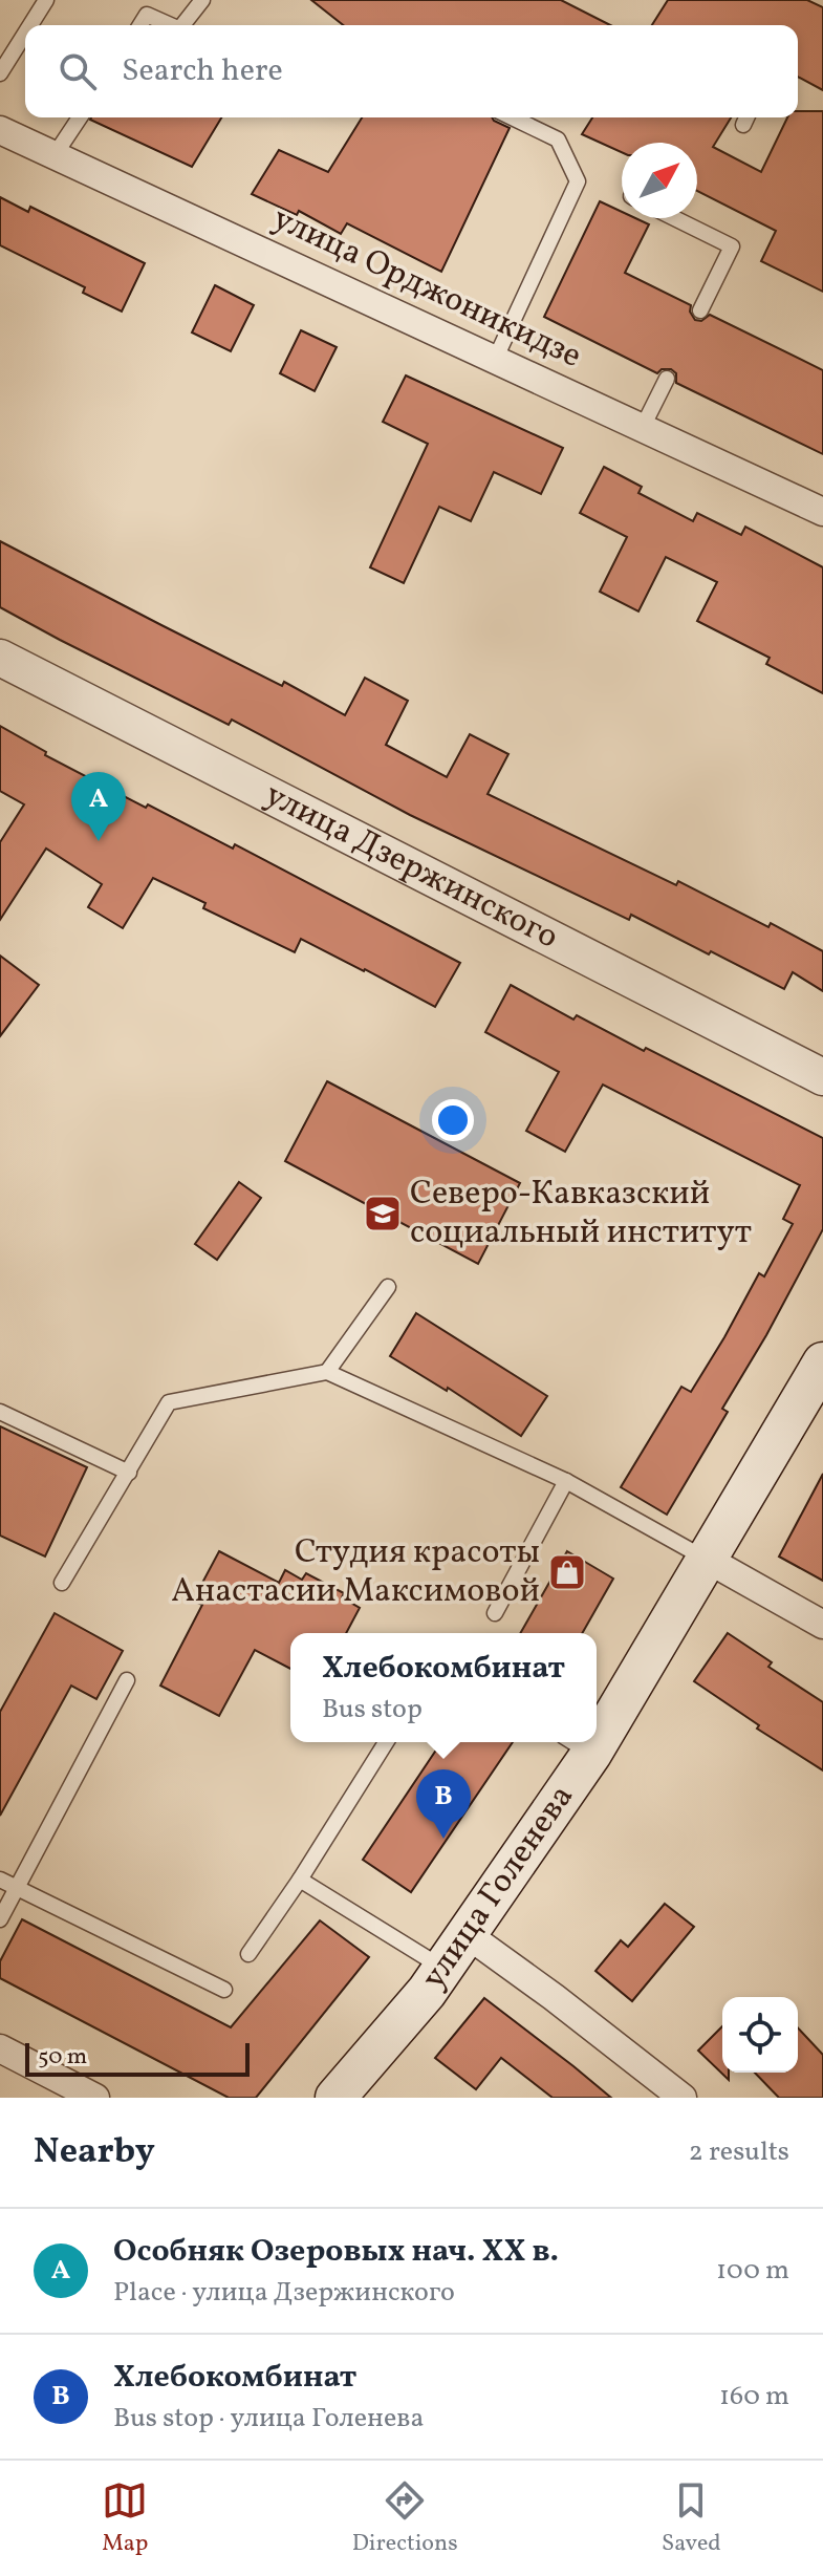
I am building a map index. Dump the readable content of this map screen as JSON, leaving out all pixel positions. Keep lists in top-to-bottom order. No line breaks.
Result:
{"streets":{"main road":["улица Голенева"],"street":["улица Орджоникидзе","улица Дзержинского"]},"places":{"school or university":["Северо-Кавказский социальный институт"],"shop":["Студия красоты Анастасии Максимовой"]},"scale_bar":"50 m","north":"top right","page":{"search":"Search here","pins":["A","B"],"popup":["Хлебокомбинат","Bus stop"],"scale":"50 m","heading":["Nearby","2 results"],"list":[{"mark":"A","name":"Особняк Озеровых нач. ХХ в.","note":"Place · улица Дзержинского","value":"100 m"},{"mark":"B","name":"Хлебокомбинат","note":"Bus stop · улица Голенева","value":"160 m"}],"nav":["Map","Directions","Saved"]}}
